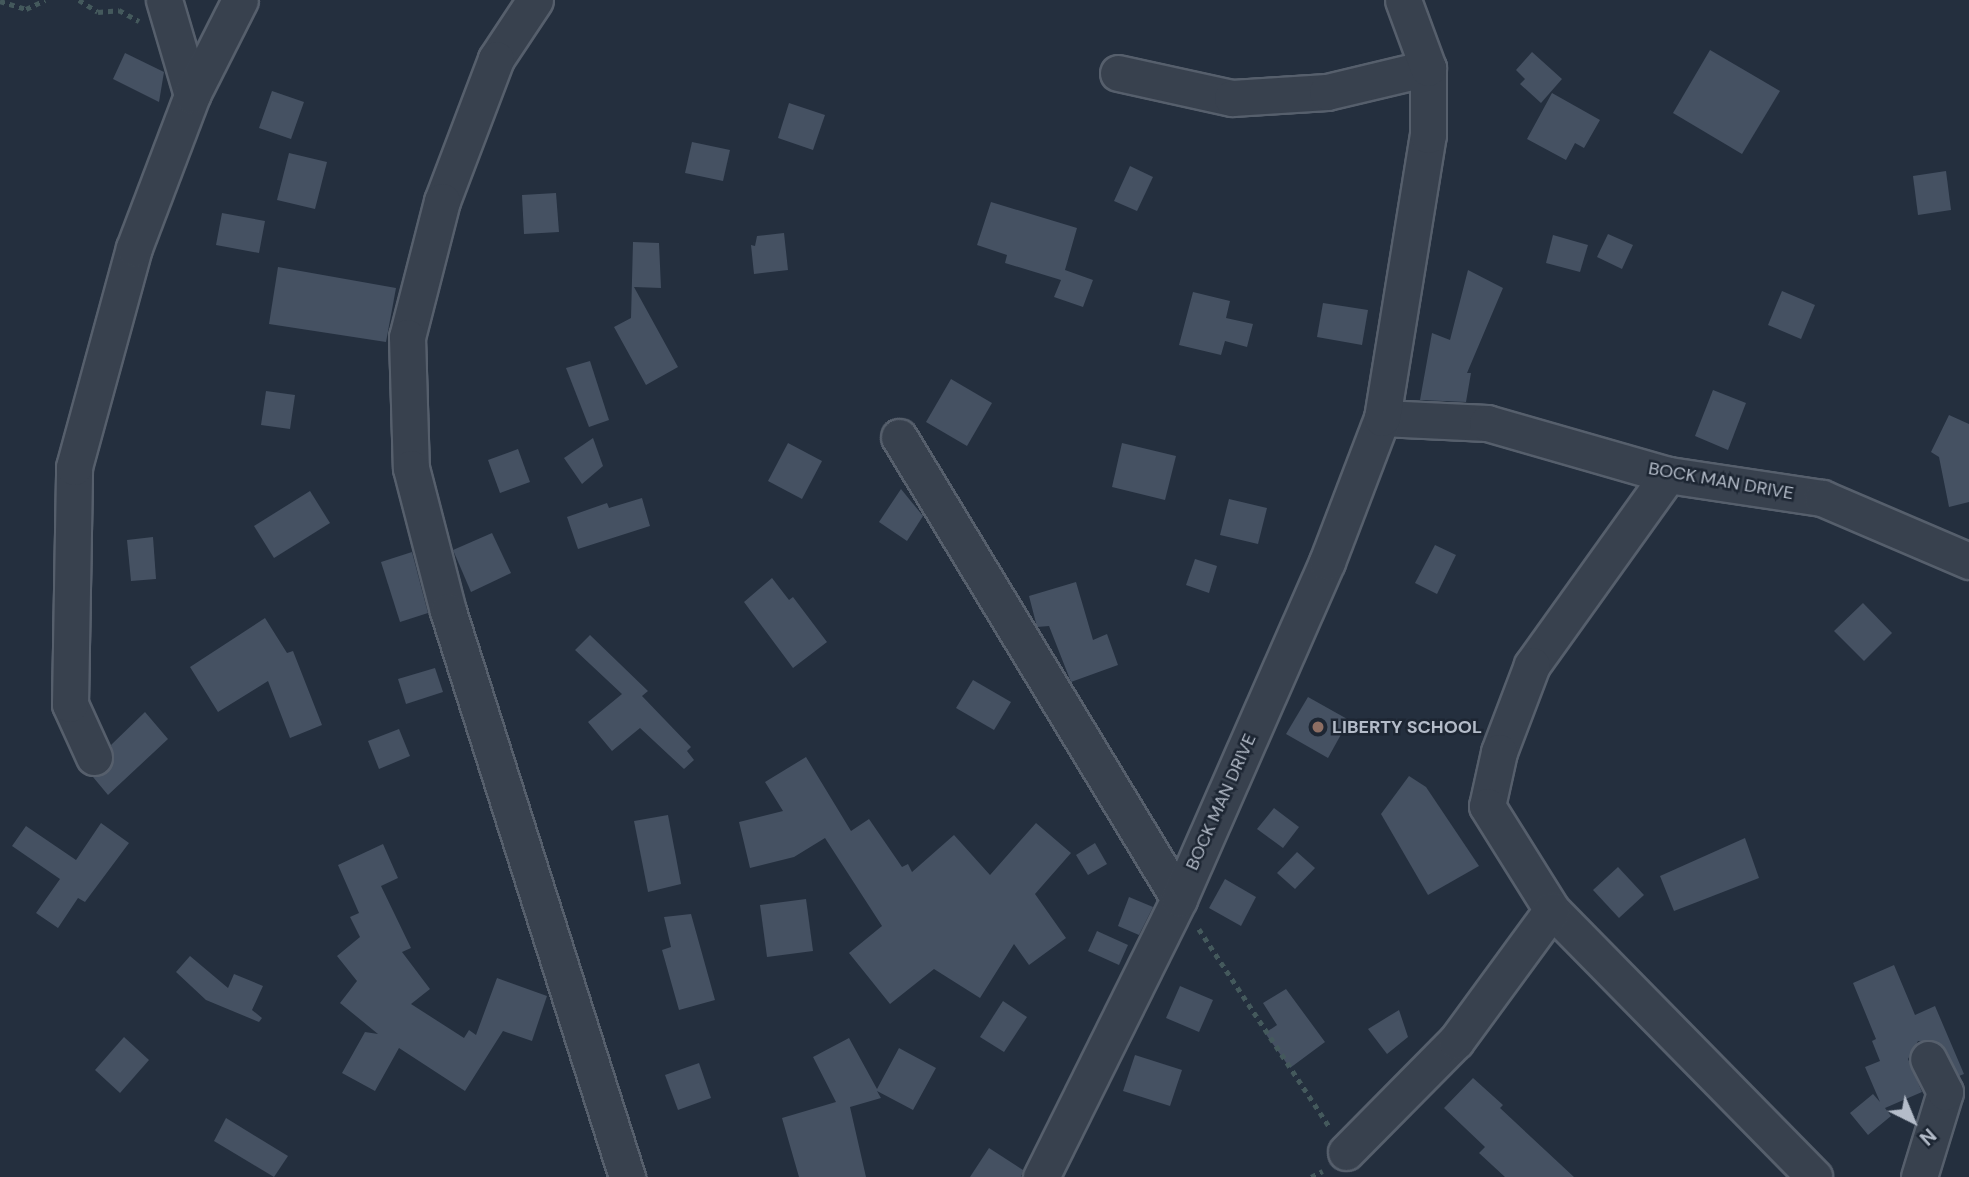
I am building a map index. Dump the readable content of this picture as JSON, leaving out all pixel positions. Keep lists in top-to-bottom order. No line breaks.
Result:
{"streets":{"street":["BOCK MAN DRIVE"]},"places":["LIBERTY SCHOOL"],"north":"bottom right"}
